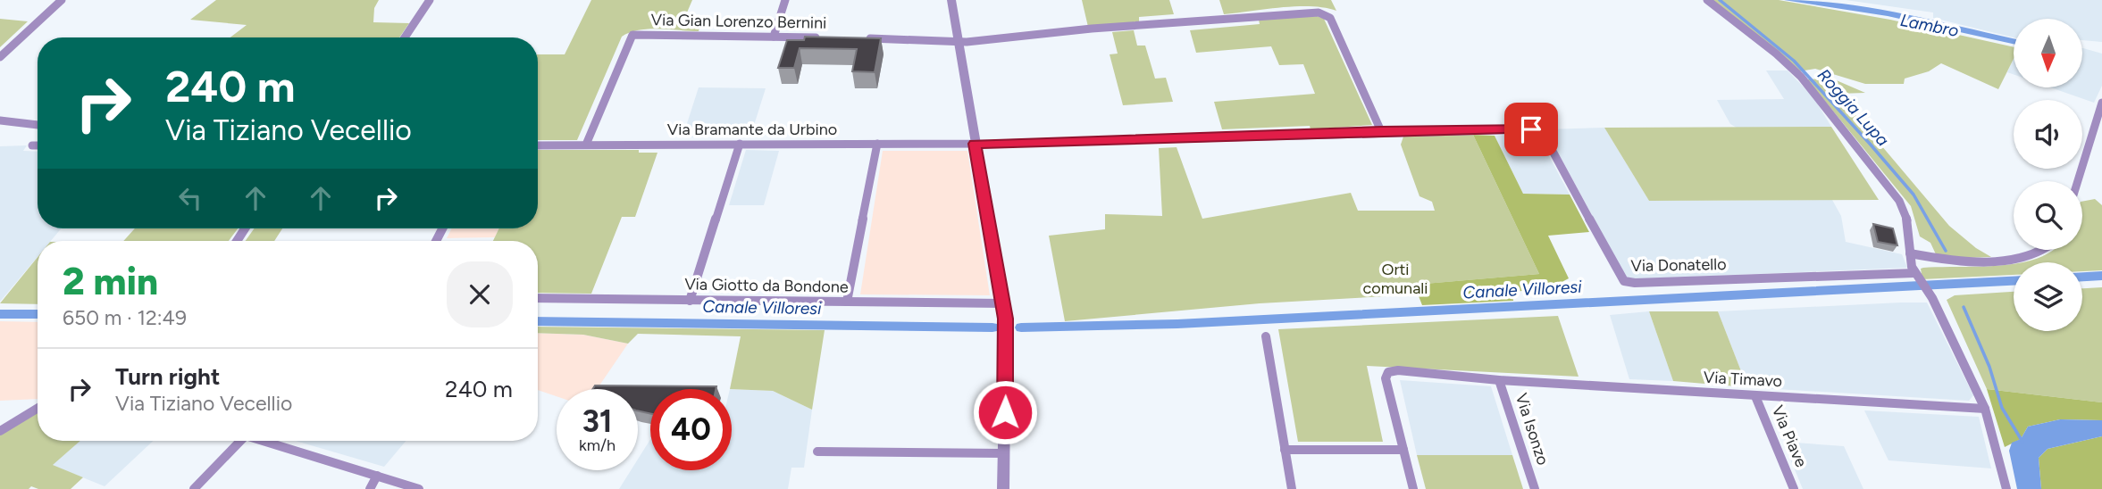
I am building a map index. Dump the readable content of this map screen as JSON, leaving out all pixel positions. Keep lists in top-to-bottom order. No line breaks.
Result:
{"streets":{"street":["Via Gian Lorenzo Bernini","Via Bramante da Urbino","Via Donatello","Via Giotto da Bondone","Via Timavo","Via Isonzo","Via Piave"]},"crossings":[["Via Gian Lorenzo Bernini","Via Bramante da Urbino"],["Via Bramante da Urbino","Via Donatello"],["Via Timavo","Via Isonzo"],["Via Timavo","Via Piave"]],"water":["Lambro","Roggia Lupa","Canale Villoresi"],"parks":["Orti comunali"],"north":"bottom","page":{"turn":["240 m","Via Tiziano Vecellio"],"heading":["2 min","650 m · 12:49"],"list":[{"name":"Turn right","note":"Via Tiziano Vecellio","value":"240 m"}],"speed":"31 km/h","limit":"40"}}
